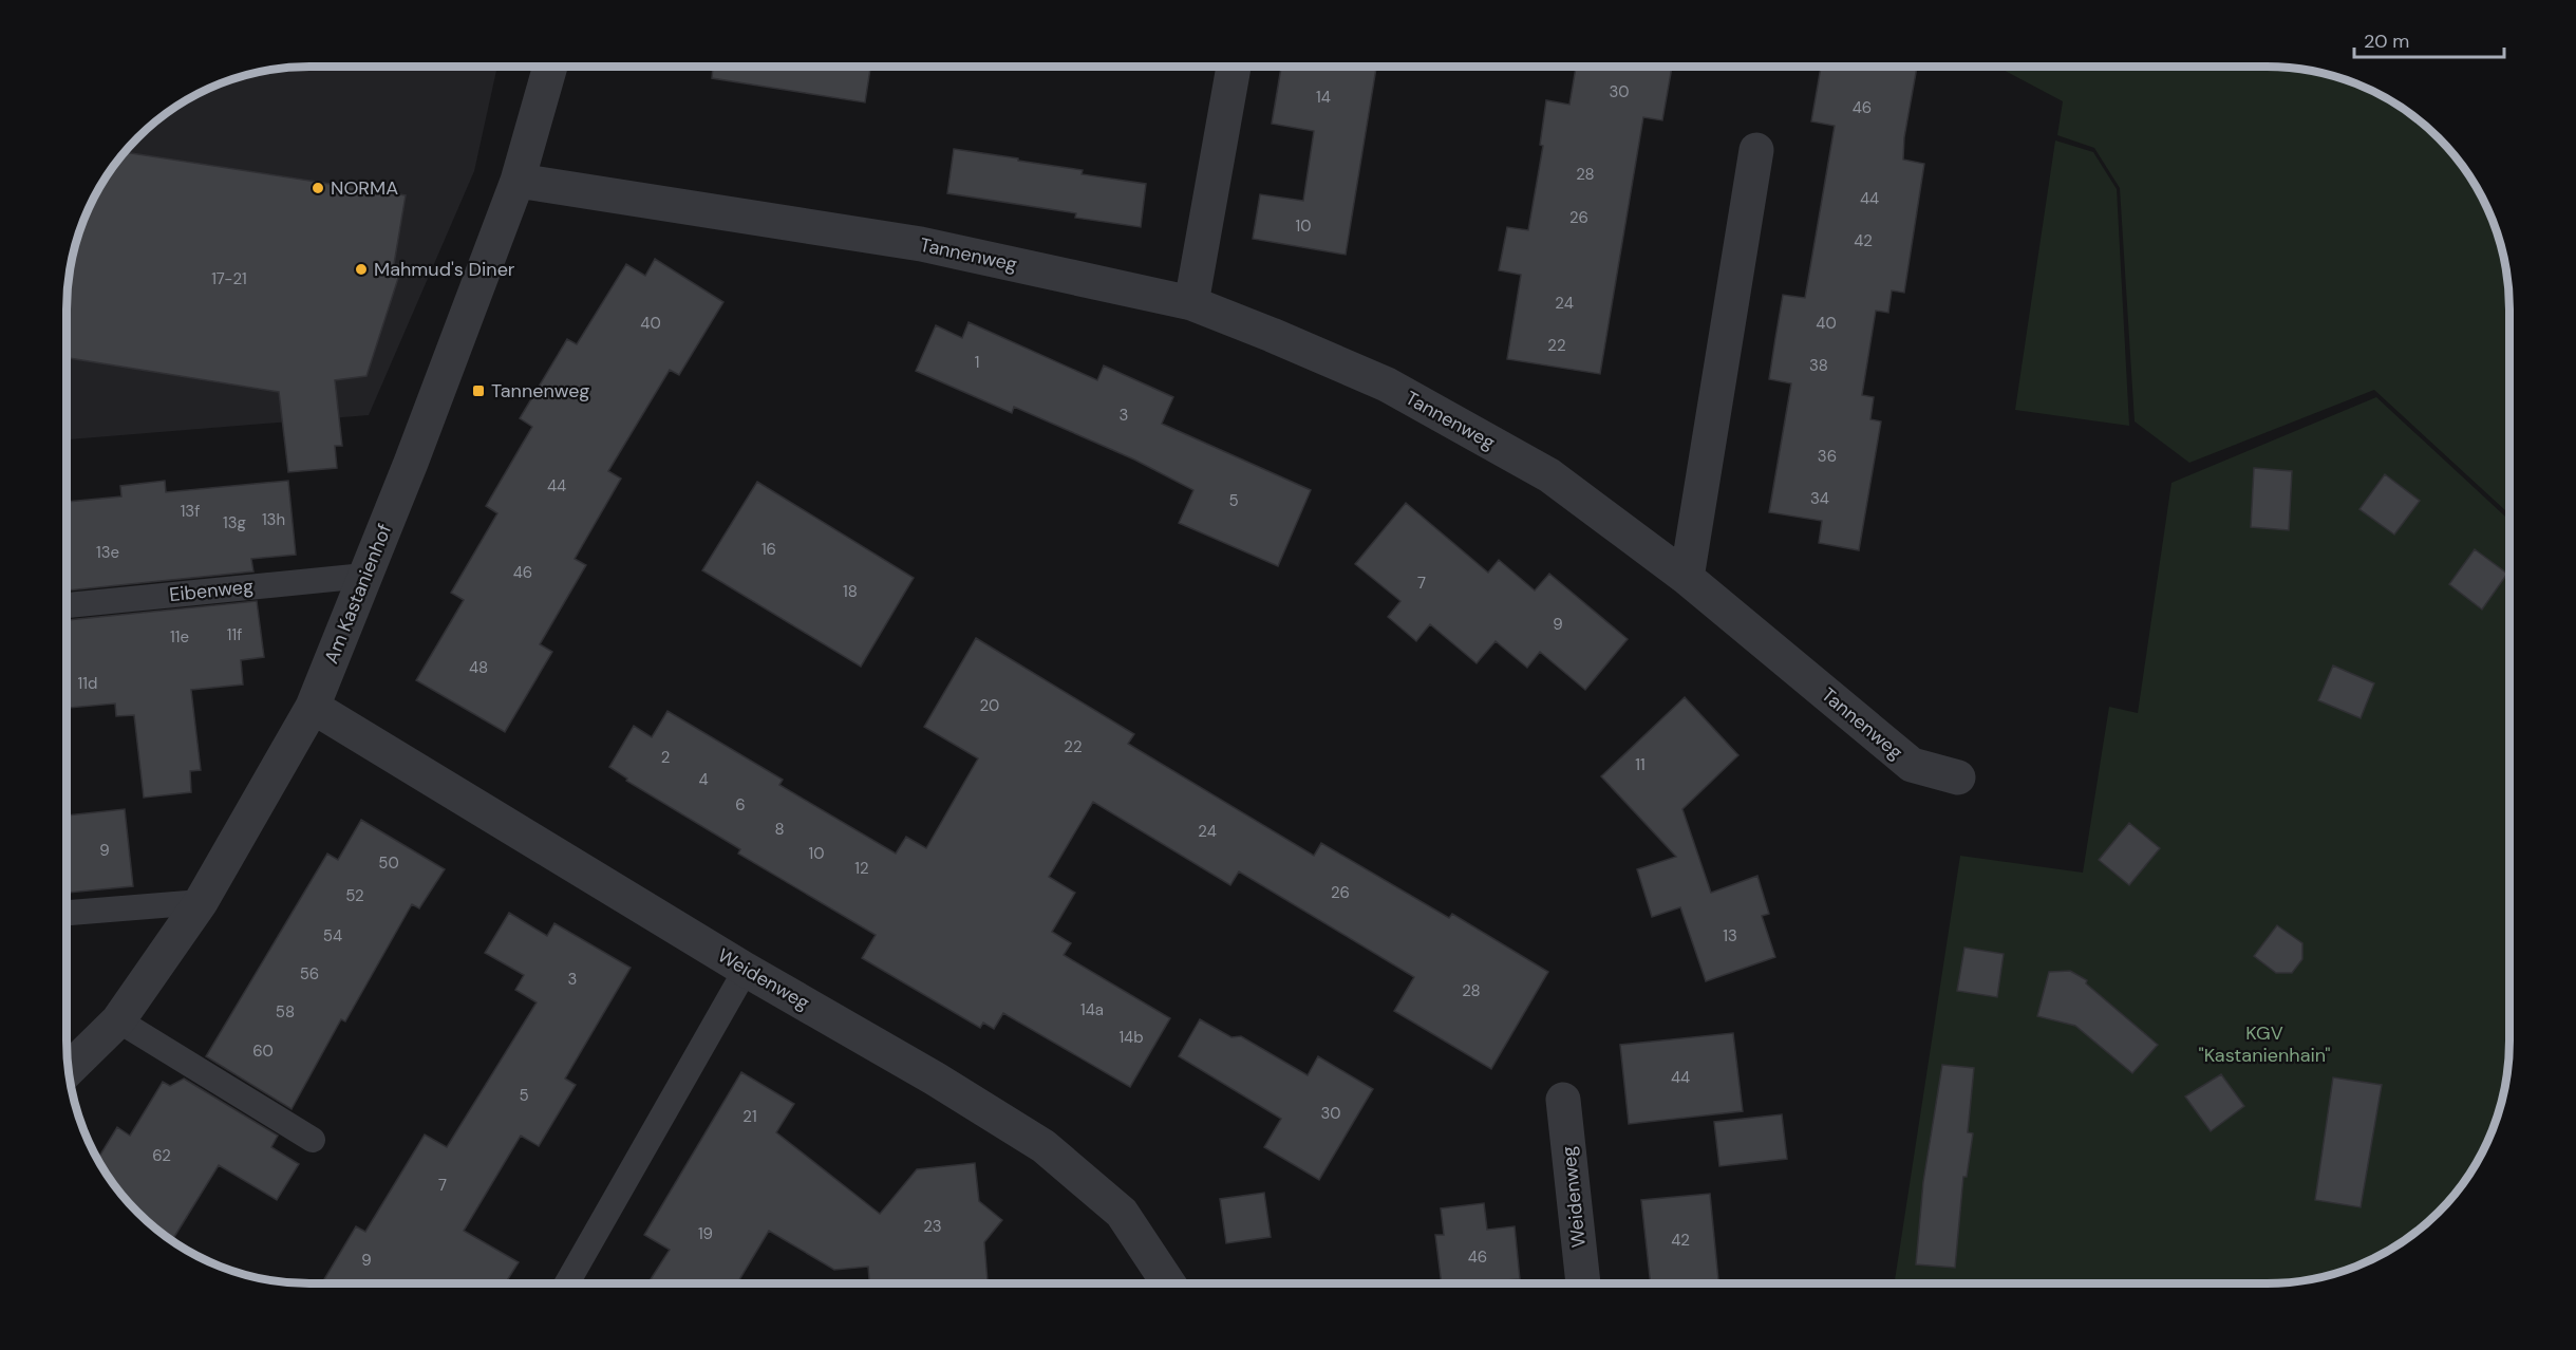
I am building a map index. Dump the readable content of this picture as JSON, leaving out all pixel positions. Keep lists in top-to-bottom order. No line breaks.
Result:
{"streets":{"street":["Tannenweg","Am Kastanienhof","Weidenweg"],"lane":["Eibenweg"]},"crossings":[["Tannenweg","Am Kastanienhof"],["Eibenweg","Am Kastanienhof"],["Am Kastanienhof","Weidenweg"]],"parks":["KGV \"Kastanienhain\""],"places":{"other":["NORMA","Mahmud's Diner"],"transit":["Tannenweg"]},"house_numbers":["30","14","46","28","44","26","10","42","17-21","24","40","40","22","1","38","3","36","44","34","5","13f","13h","13g","16","13e","46","7","18","9","11f","11e","48","11d","20","22","2","11","4","6","8","24","9","10","50","12","26","52","54","13","56","3","28","14a","58","14b","60","44","5","30","21","62","7","23","19","42","46","9"],"scale_bar":"20 m"}
